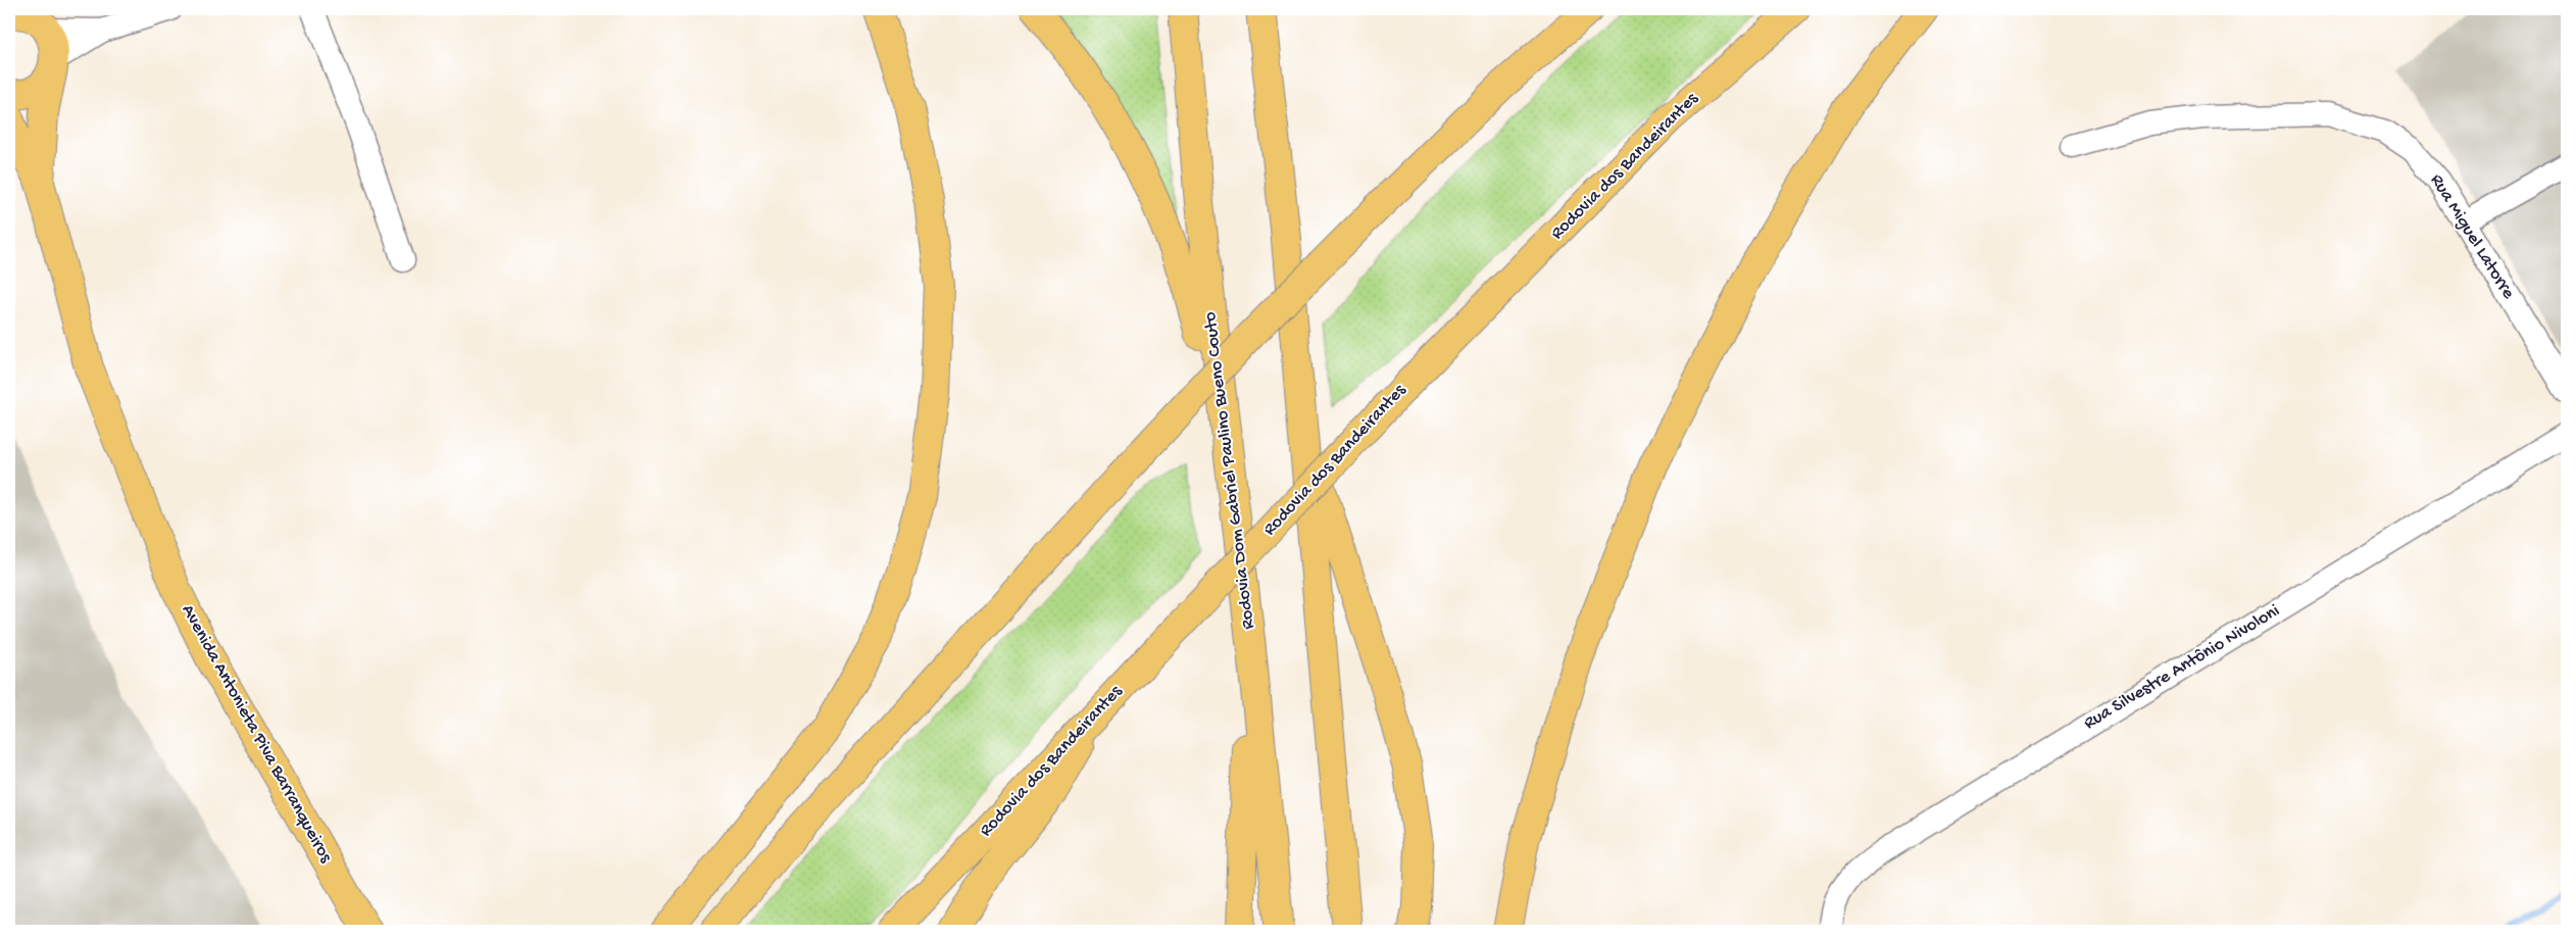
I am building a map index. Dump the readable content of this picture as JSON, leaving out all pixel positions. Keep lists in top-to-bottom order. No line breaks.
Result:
{"streets":{"main road":["Rodovia dos Bandeirantes","Rodovia Dom Gabriel Paulino Bueno Couto","Avenida Antonieta Piva Barranqueiros"],"street":["Rua Miguel Latorre","Rua Silvestre Antônio Nivoloni"]}}
